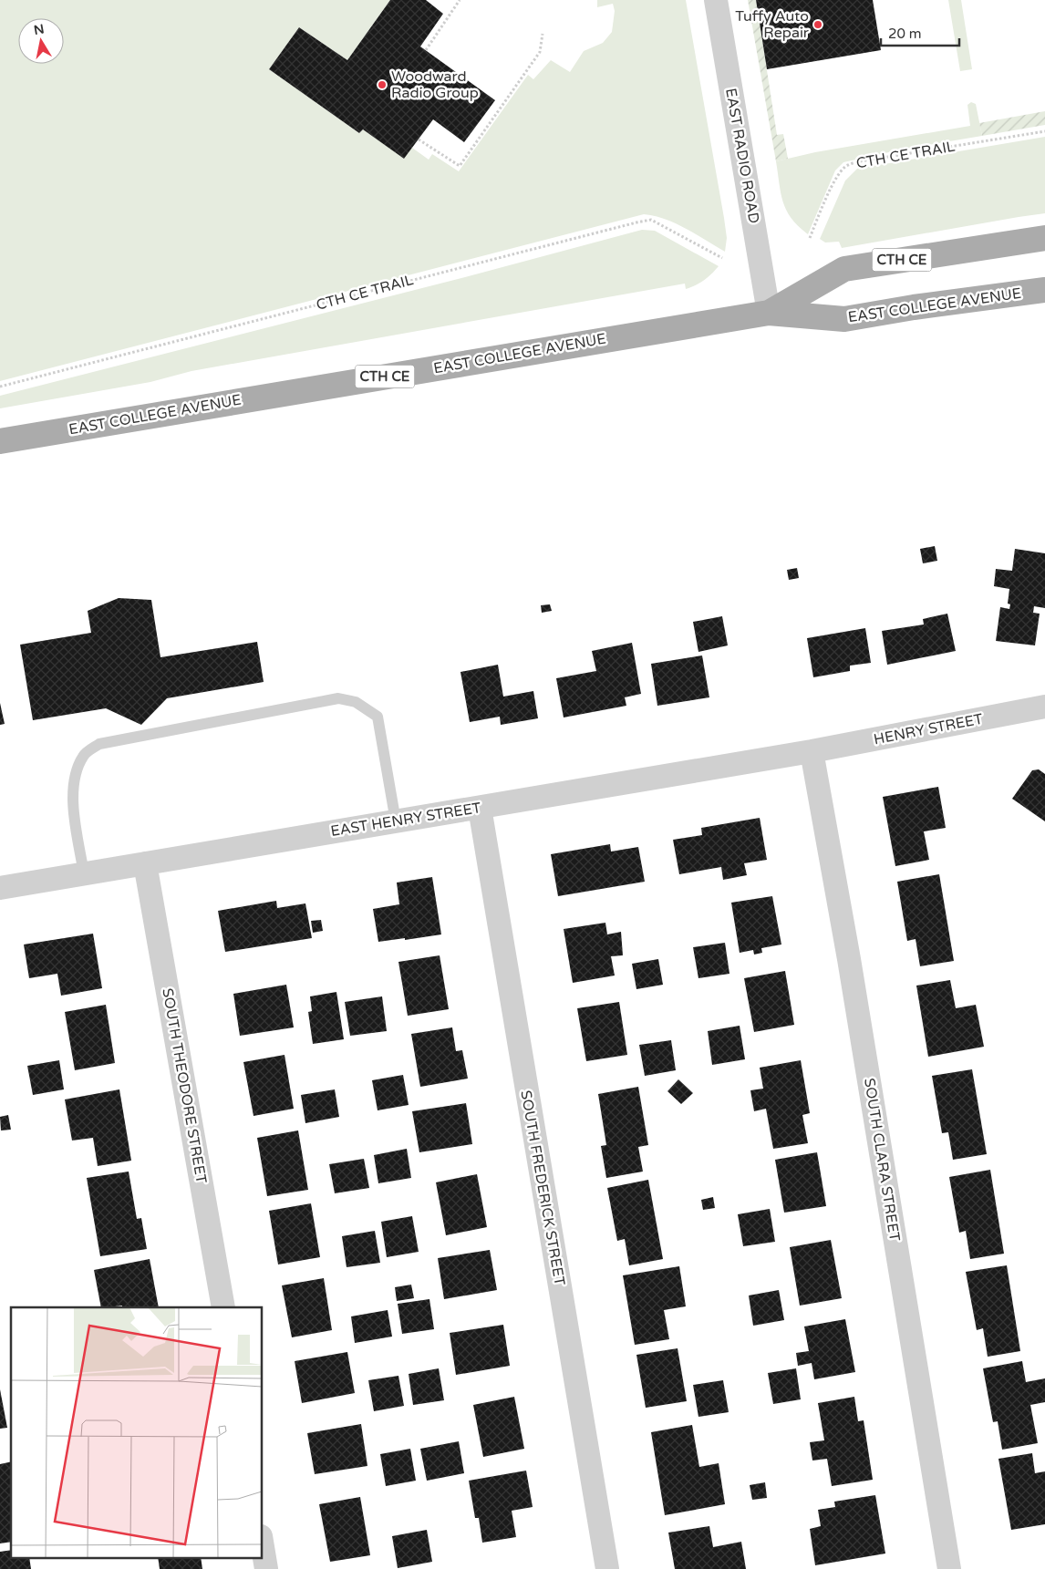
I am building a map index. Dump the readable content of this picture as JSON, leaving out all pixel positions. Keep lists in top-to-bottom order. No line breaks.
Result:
{"streets":{"main road":["CTH CE","EAST COLLEGE AVENUE"],"street":["EAST RADIO ROAD","HENRY STREET","EAST HENRY STREET","SOUTH THEODORE STREET","SOUTH CLARA STREET","SOUTH FREDERICK STREET"],"path":["CTH CE TRAIL"]},"crossings":[["EAST RADIO ROAD","EAST COLLEGE AVENUE"],["HENRY STREET","EAST HENRY STREET"],["HENRY STREET","SOUTH CLARA STREET"],["EAST HENRY STREET","SOUTH THEODORE STREET"],["EAST HENRY STREET","SOUTH CLARA STREET"],["EAST HENRY STREET","SOUTH FREDERICK STREET"]],"places":["Tuffy Auto Repair","Woodward Radio Group"],"scale_bar":"20 m","north":"top"}
